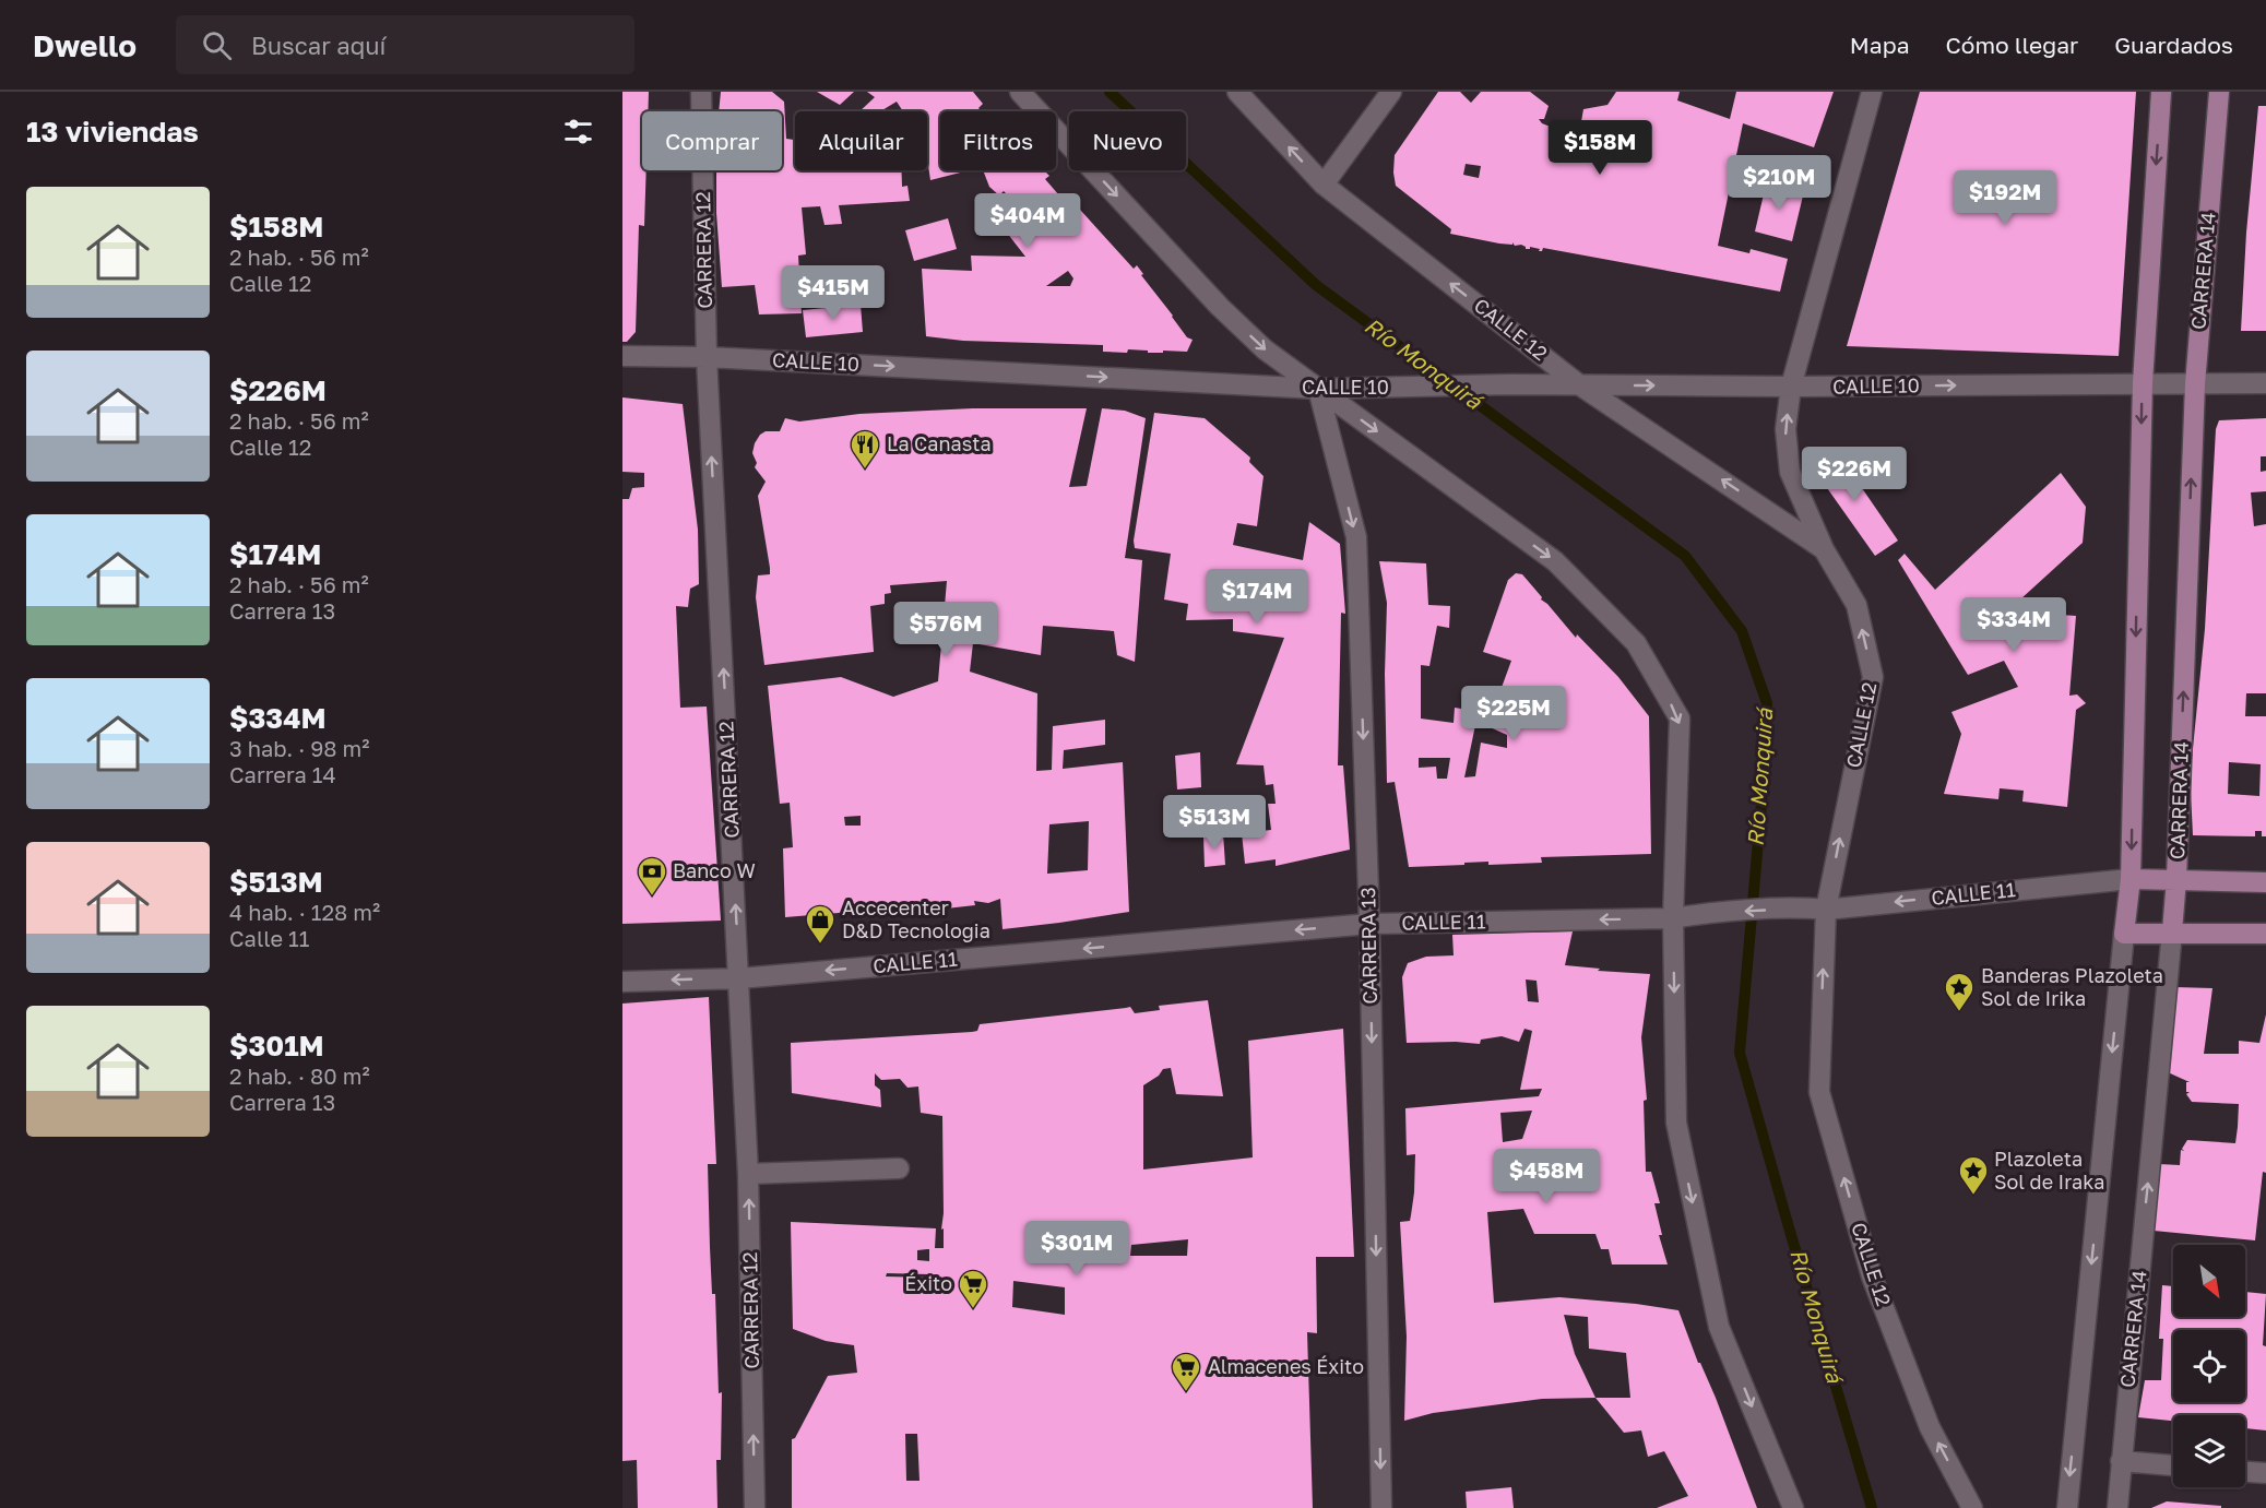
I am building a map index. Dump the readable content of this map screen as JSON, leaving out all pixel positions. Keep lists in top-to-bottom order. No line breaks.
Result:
{"streets":{"main road":["CARRERA 14","CALLE 11"],"street":["CARRERA 12","CALLE 12","CALLE 10","CARRERA 13"]},"crossings":[["CARRERA 12","CALLE 10"],["CARRERA 12","CALLE 11"],["CARRERA 14","CALLE 10"],["CARRERA 14","CALLE 11"],["CALLE 12","CALLE 10"],["CALLE 12","CALLE 11"],["CALLE 10","CARRERA 13"],["CALLE 11","CARRERA 13"]],"one_way":["CARRERA 12","CALLE 10","CALLE 11","CARRERA 13"],"water":["Río Monquirá"],"places":{"restaurant":["La Canasta"],"bank":["Banco W"],"shop":["Accecenter D&D Tecnologia"],"place":["Banderas Plazoleta Sol de Irika","Plazoleta Sol de Iraka"],"supermarket":["Éxito","Almacenes Éxito"]},"north":"bottom right","page":{"header":"Dwello","search":"Buscar aquí","nav":["Mapa","Cómo llegar","Guardados"],"heading":"13 viviendas","chip":["Comprar","Alquilar","Filtros","Nuevo"],"price":["$158M","$210M","$192M","$404M","$415M","$226M","$174M","$334M","$576M","$225M","$513M","$458M","$301M"],"list":[{"name":"$158M","note":"2 hab. · 56 m² · Calle 12"},{"name":"$226M","note":"2 hab. · 56 m² · Calle 12"},{"name":"$174M","note":"2 hab. · 56 m² · Carrera 13"},{"name":"$334M","note":"3 hab. · 98 m² · Carrera 14"},{"name":"$513M","note":"4 hab. · 128 m² · Calle 11"},{"name":"$301M","note":"2 hab. · 80 m² · Carrera 13"}]}}
